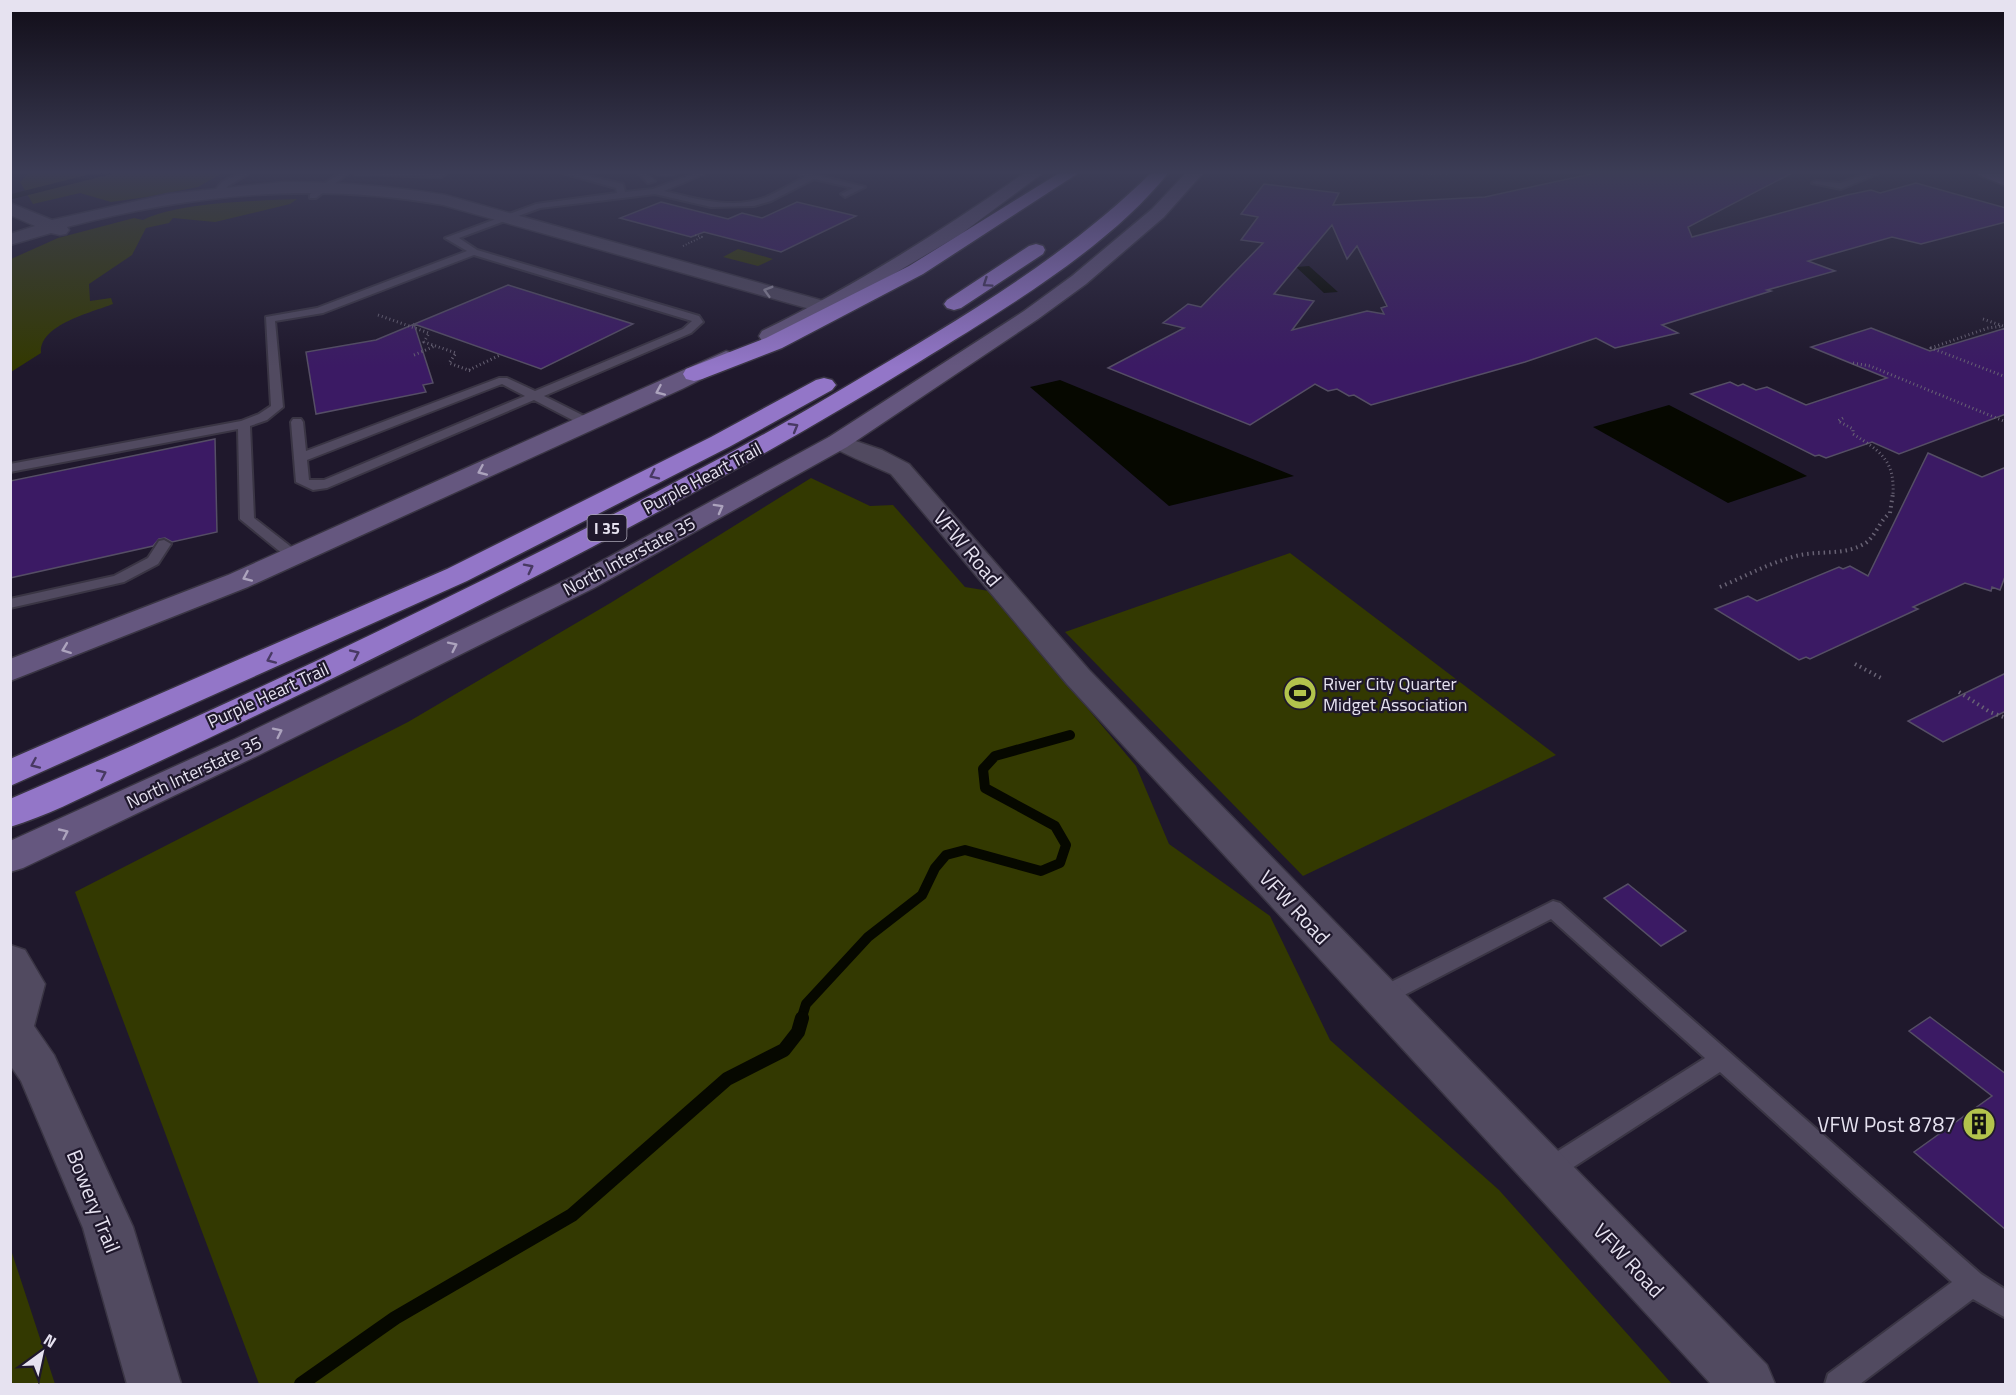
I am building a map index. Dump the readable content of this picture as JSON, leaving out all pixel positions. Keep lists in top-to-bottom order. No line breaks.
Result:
{"streets":{"highway":["Purple Heart Trail","I 35"],"main road":["North Interstate 35"],"street":["VFW Road","Bowery Trail"]},"crossings":[["VFW Road","North Interstate 35"]],"places":{"sports":["River City Quarter Midget Association"],"building":["VFW Post 8787"]},"north":"top right"}
